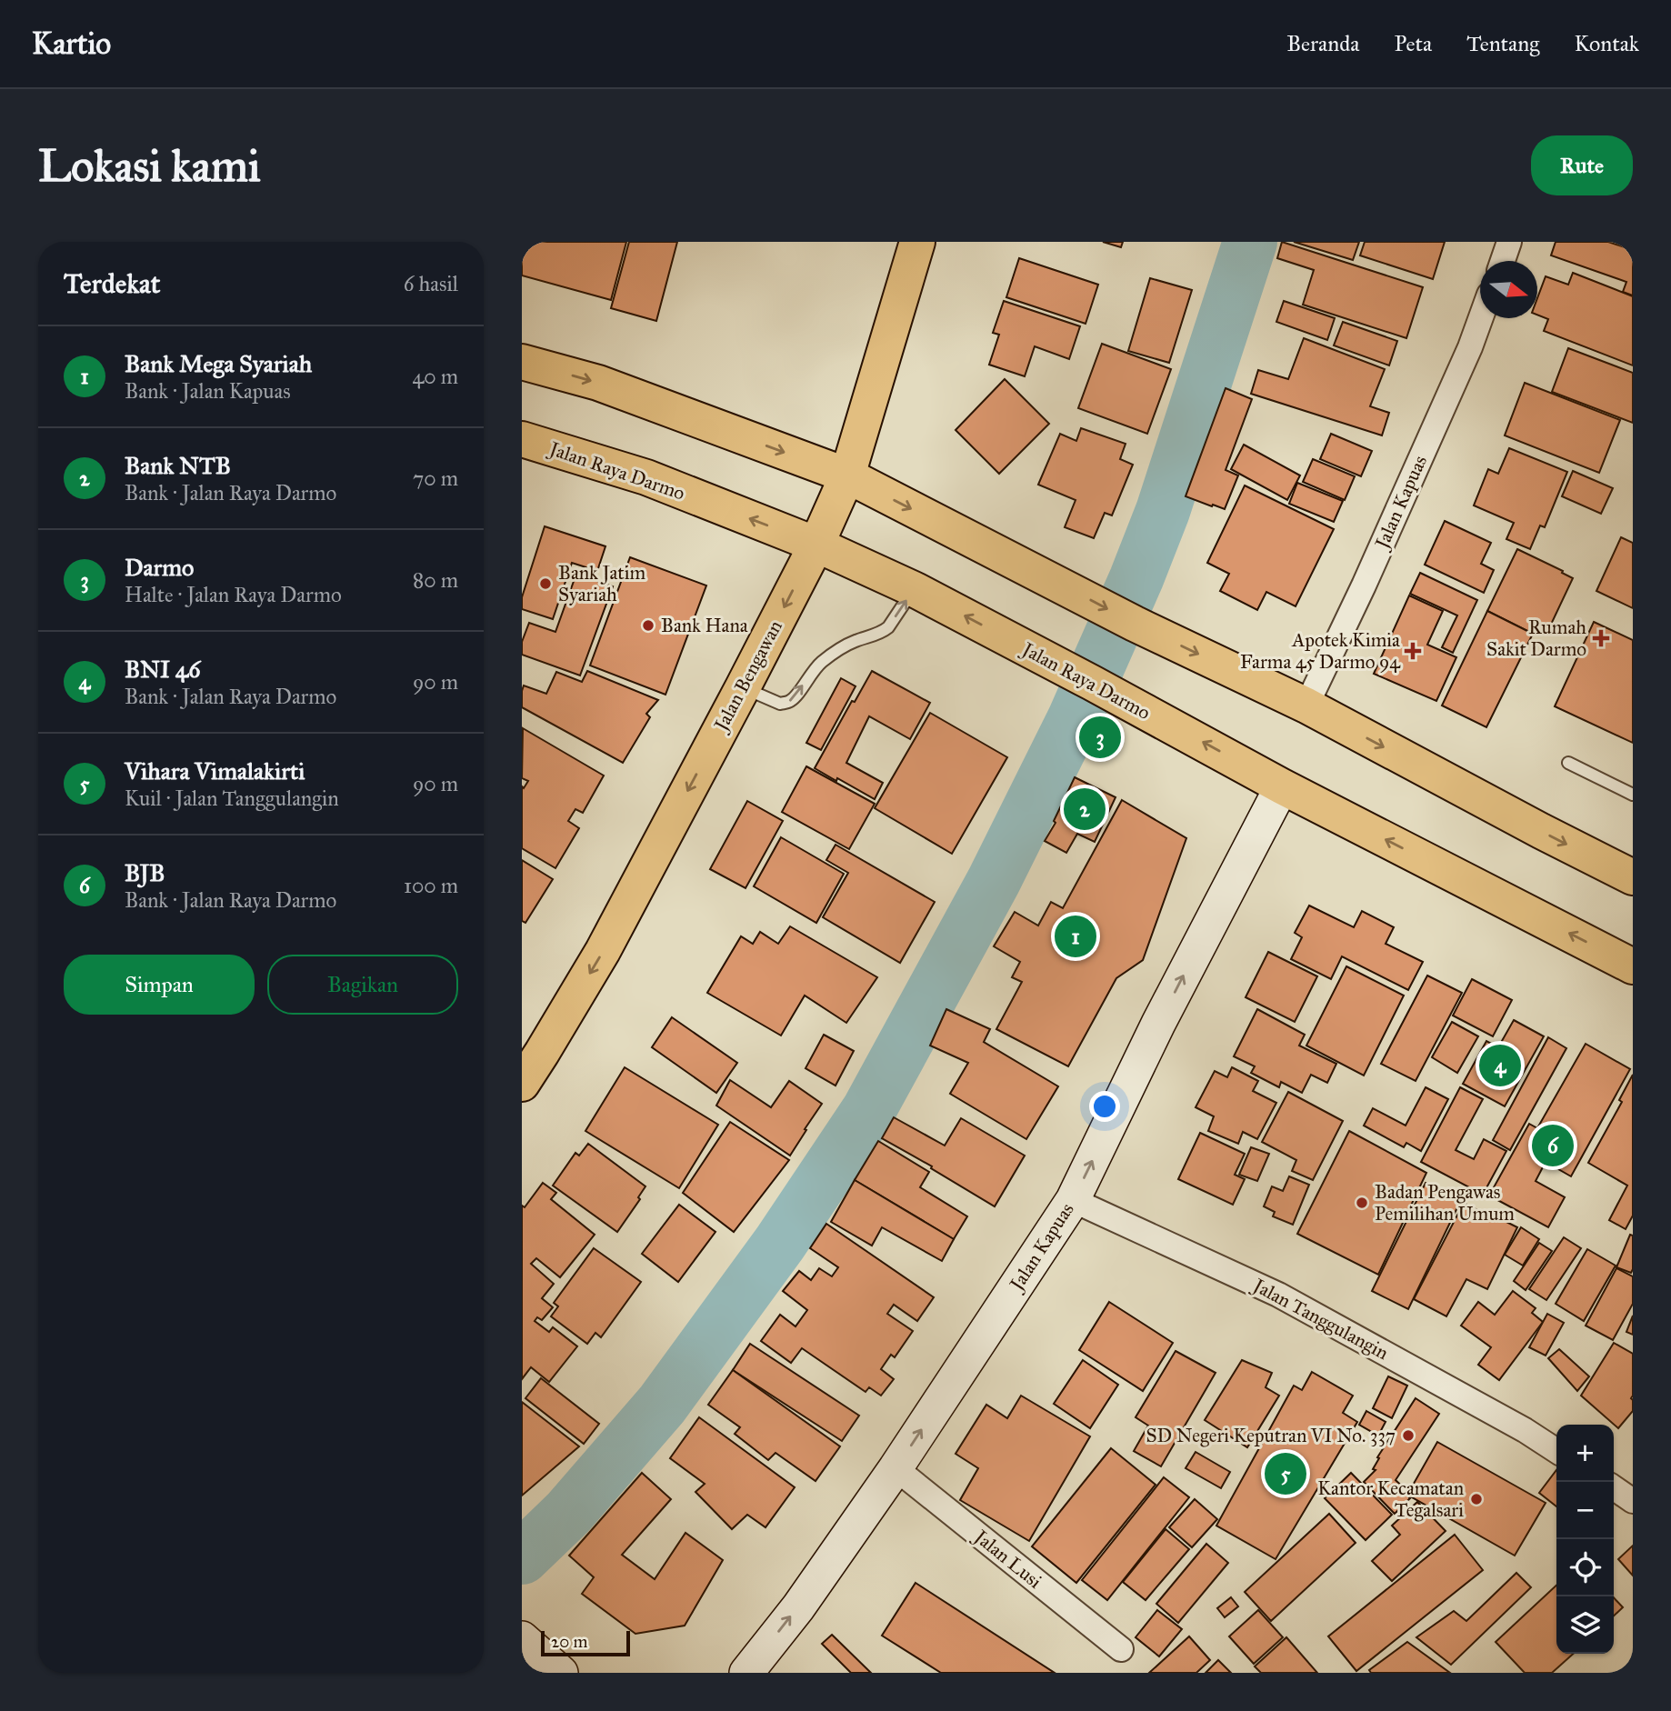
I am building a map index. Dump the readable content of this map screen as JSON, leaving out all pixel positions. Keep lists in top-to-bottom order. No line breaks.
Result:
{"streets":{"main road":["Jalan Raya Darmo","Jalan Bengawan"],"street":["Jalan Kapuas","Jalan Tanggulangin","Jalan Lusi"]},"crossings":[["Jalan Raya Darmo","Jalan Kapuas"],["Jalan Raya Darmo","Jalan Bengawan"],["Jalan Kapuas","Jalan Tanggulangin"],["Jalan Kapuas","Jalan Lusi"]],"one_way":["Jalan Kapuas","Jalan Bengawan"],"places":{"other":["Bank Jatim Syariah","Bank Hana","Badan Pengawas Pemilihan Umum","SD Negeri Keputran VI No. 337","Kantor Kecamatan Tegalsari"],"health":["Rumah Sakit Darmo","Apotek Kimia Farma 45 Darmo 94"]},"scale_bar":"20 m","north":"right","page":{"header":"Kartio","nav":["Beranda","Peta","Tentang","Kontak"],"buttons":["Rute",["Simpan","Bagikan"]],"title":"Lokasi kami","heading":["Terdekat","6 hasil"],"list":[{"mark":"1","name":"Bank Mega Syariah","note":"Bank · Jalan Kapuas","value":"40 m"},{"mark":"2","name":"Bank NTB","note":"Bank · Jalan Raya Darmo","value":"70 m"},{"mark":"3","name":"Darmo","note":"Halte · Jalan Raya Darmo","value":"80 m"},{"mark":"4","name":"BNI 46","note":"Bank · Jalan Raya Darmo","value":"90 m"},{"mark":"5","name":"Vihara Vimalakirti","note":"Kuil · Jalan Tanggulangin","value":"90 m"},{"mark":"6","name":"BJB","note":"Bank · Jalan Raya Darmo","value":"100 m"}],"pins":["3","2","1","4","6","5"],"map_buttons":["+","−"],"scale":"20 m"}}
